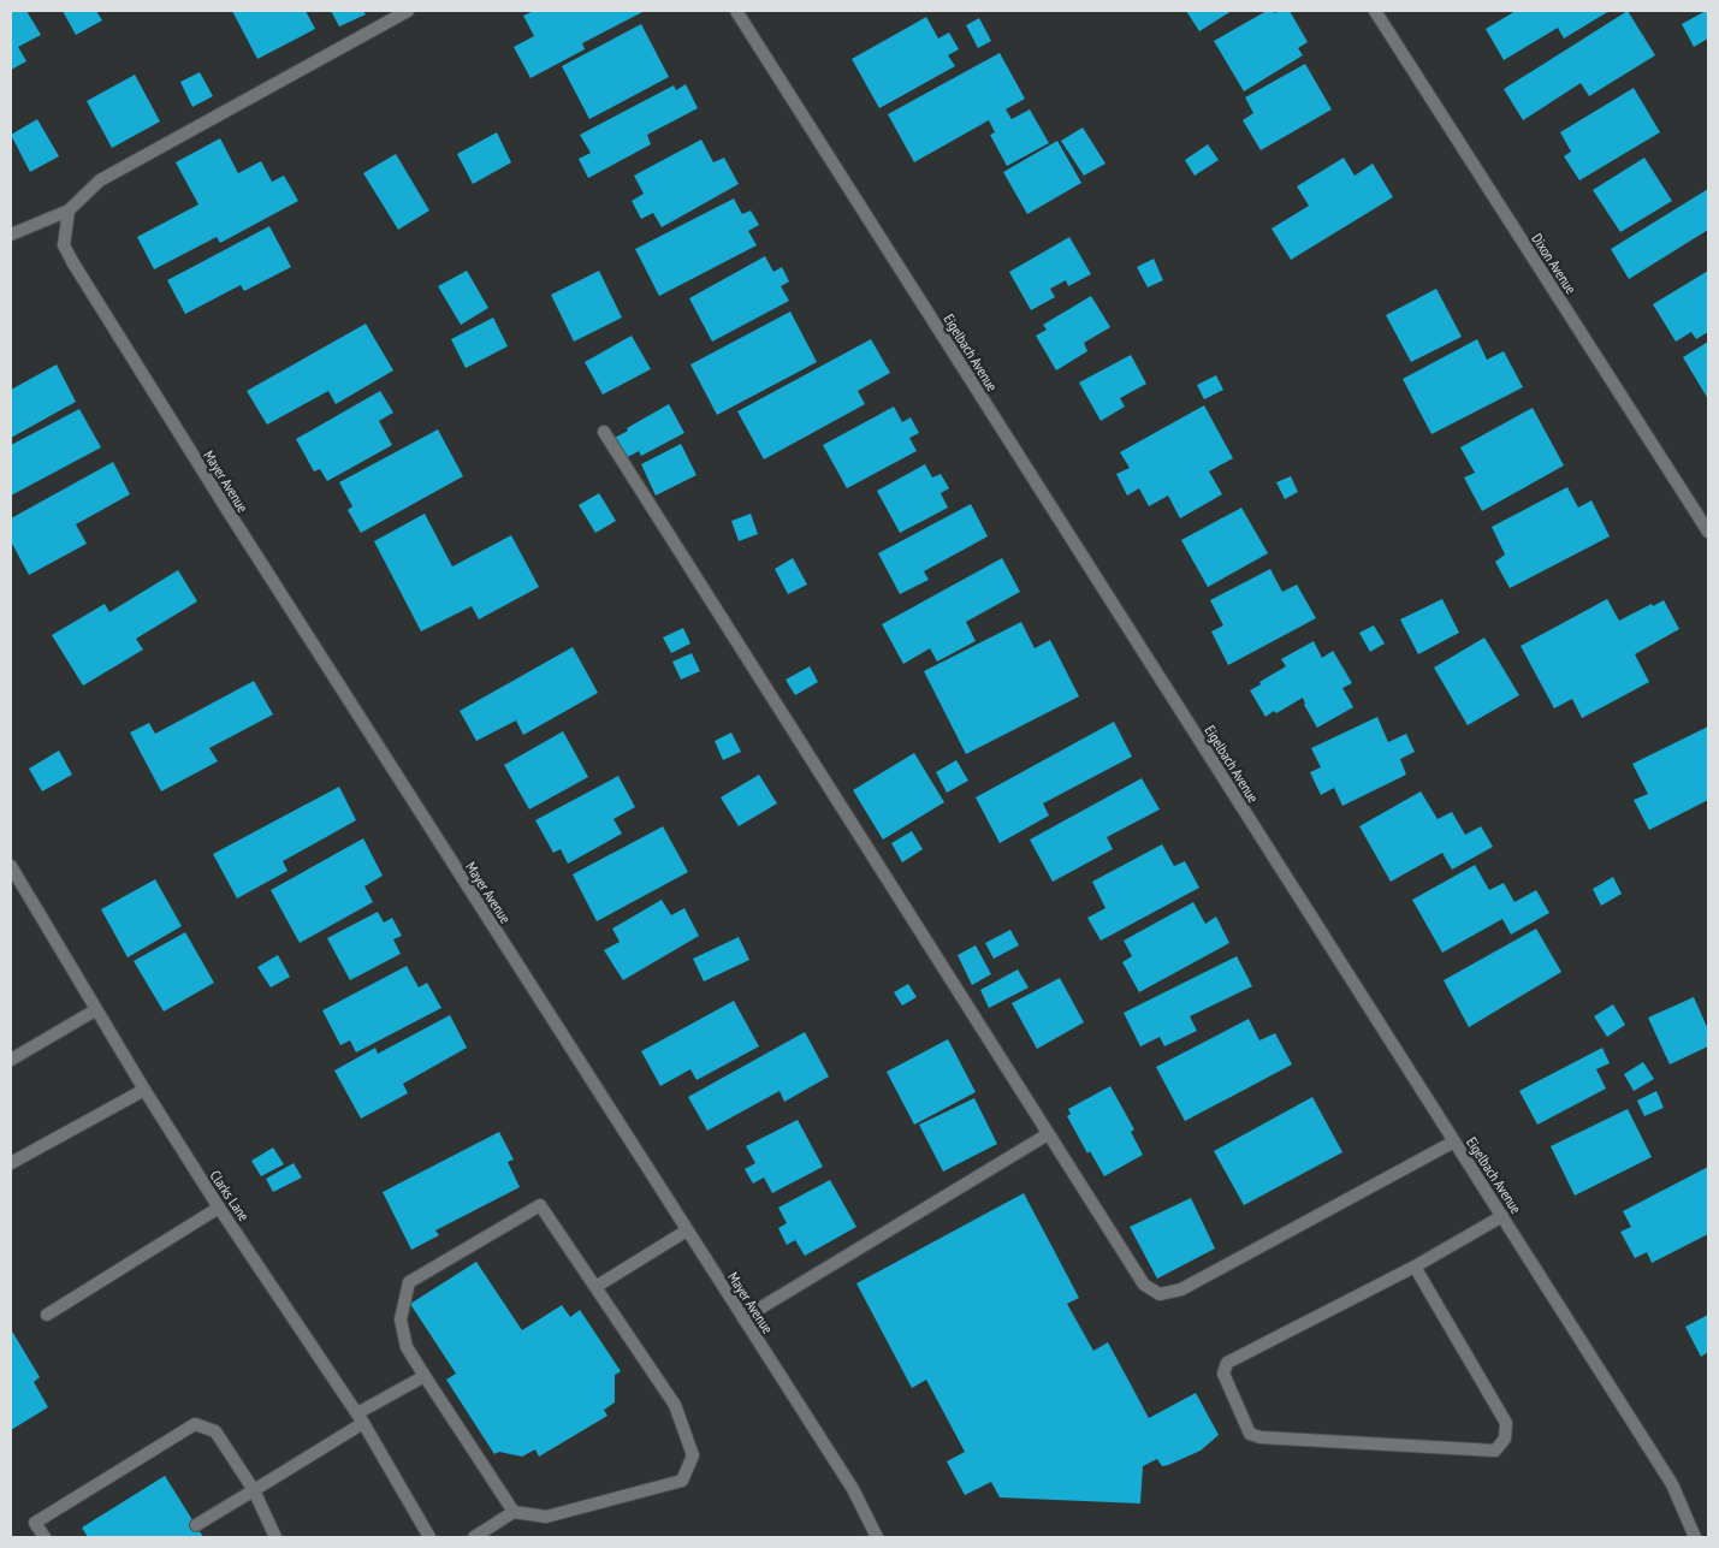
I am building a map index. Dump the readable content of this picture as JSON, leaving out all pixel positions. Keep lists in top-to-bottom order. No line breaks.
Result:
{"streets":{"street":["Dixon Avenue","Eigelbach Avenue","Mayer Avenue","Clarks Lane"]}}
